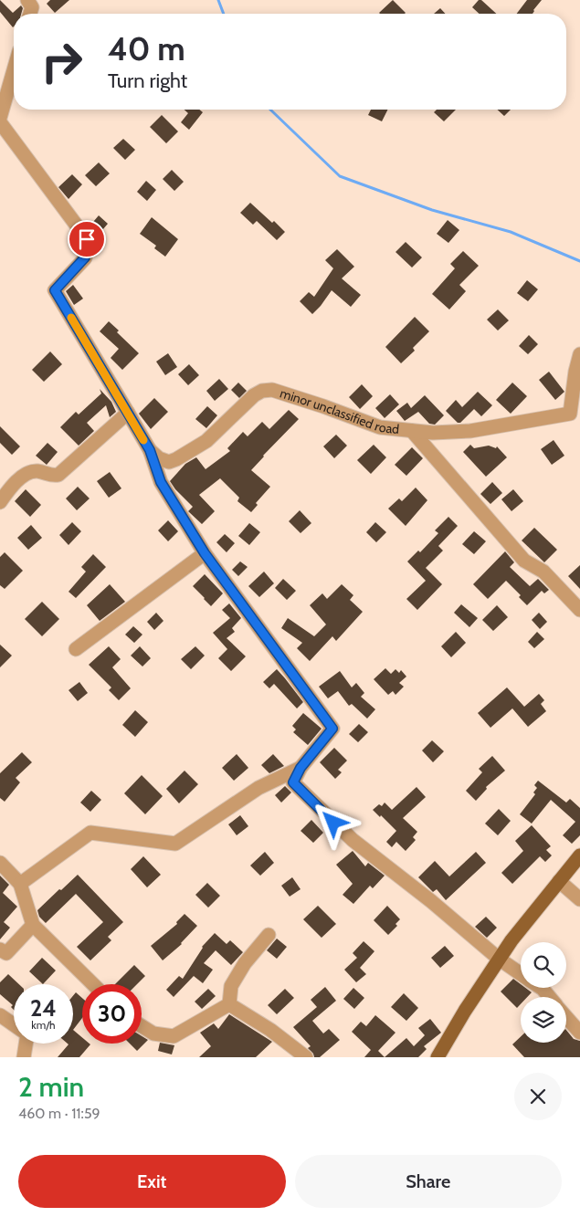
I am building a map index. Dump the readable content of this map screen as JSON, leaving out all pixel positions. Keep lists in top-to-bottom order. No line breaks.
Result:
{"streets":{"street":["minor unclassified road"]},"page":{"turn":["40 m","Turn right"],"speed":"24 km/h","limit":"30","heading":["2 min","460 m · 11:59"],"buttons":["Exit","Share"]}}
